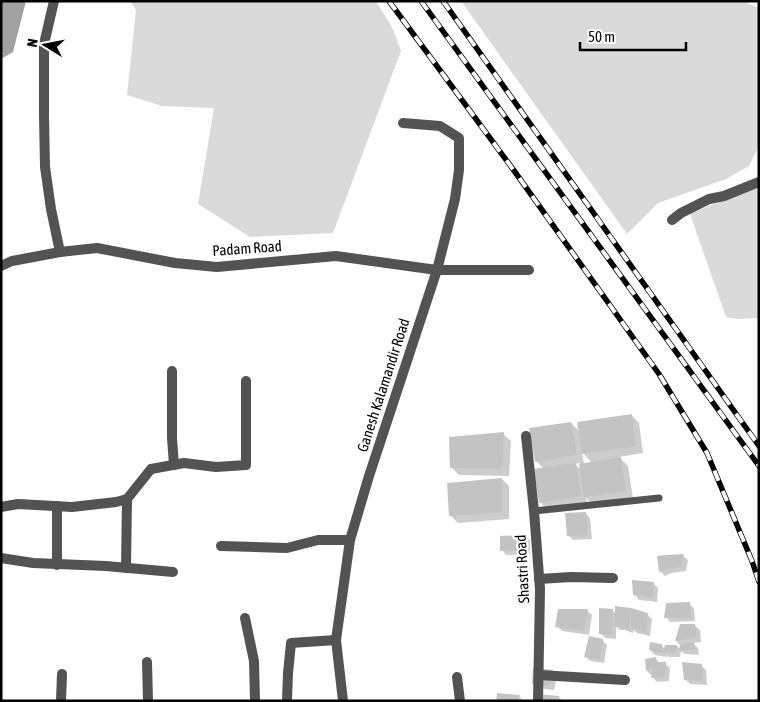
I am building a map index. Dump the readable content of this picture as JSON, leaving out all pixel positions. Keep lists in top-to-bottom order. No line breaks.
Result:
{"streets":{"street":["Padam Road","Ganesh Kalamandir Road","Shastri Road"]},"crossings":[["Padam Road","Ganesh Kalamandir Road"]],"scale_bar":"50 m","north":"left"}
